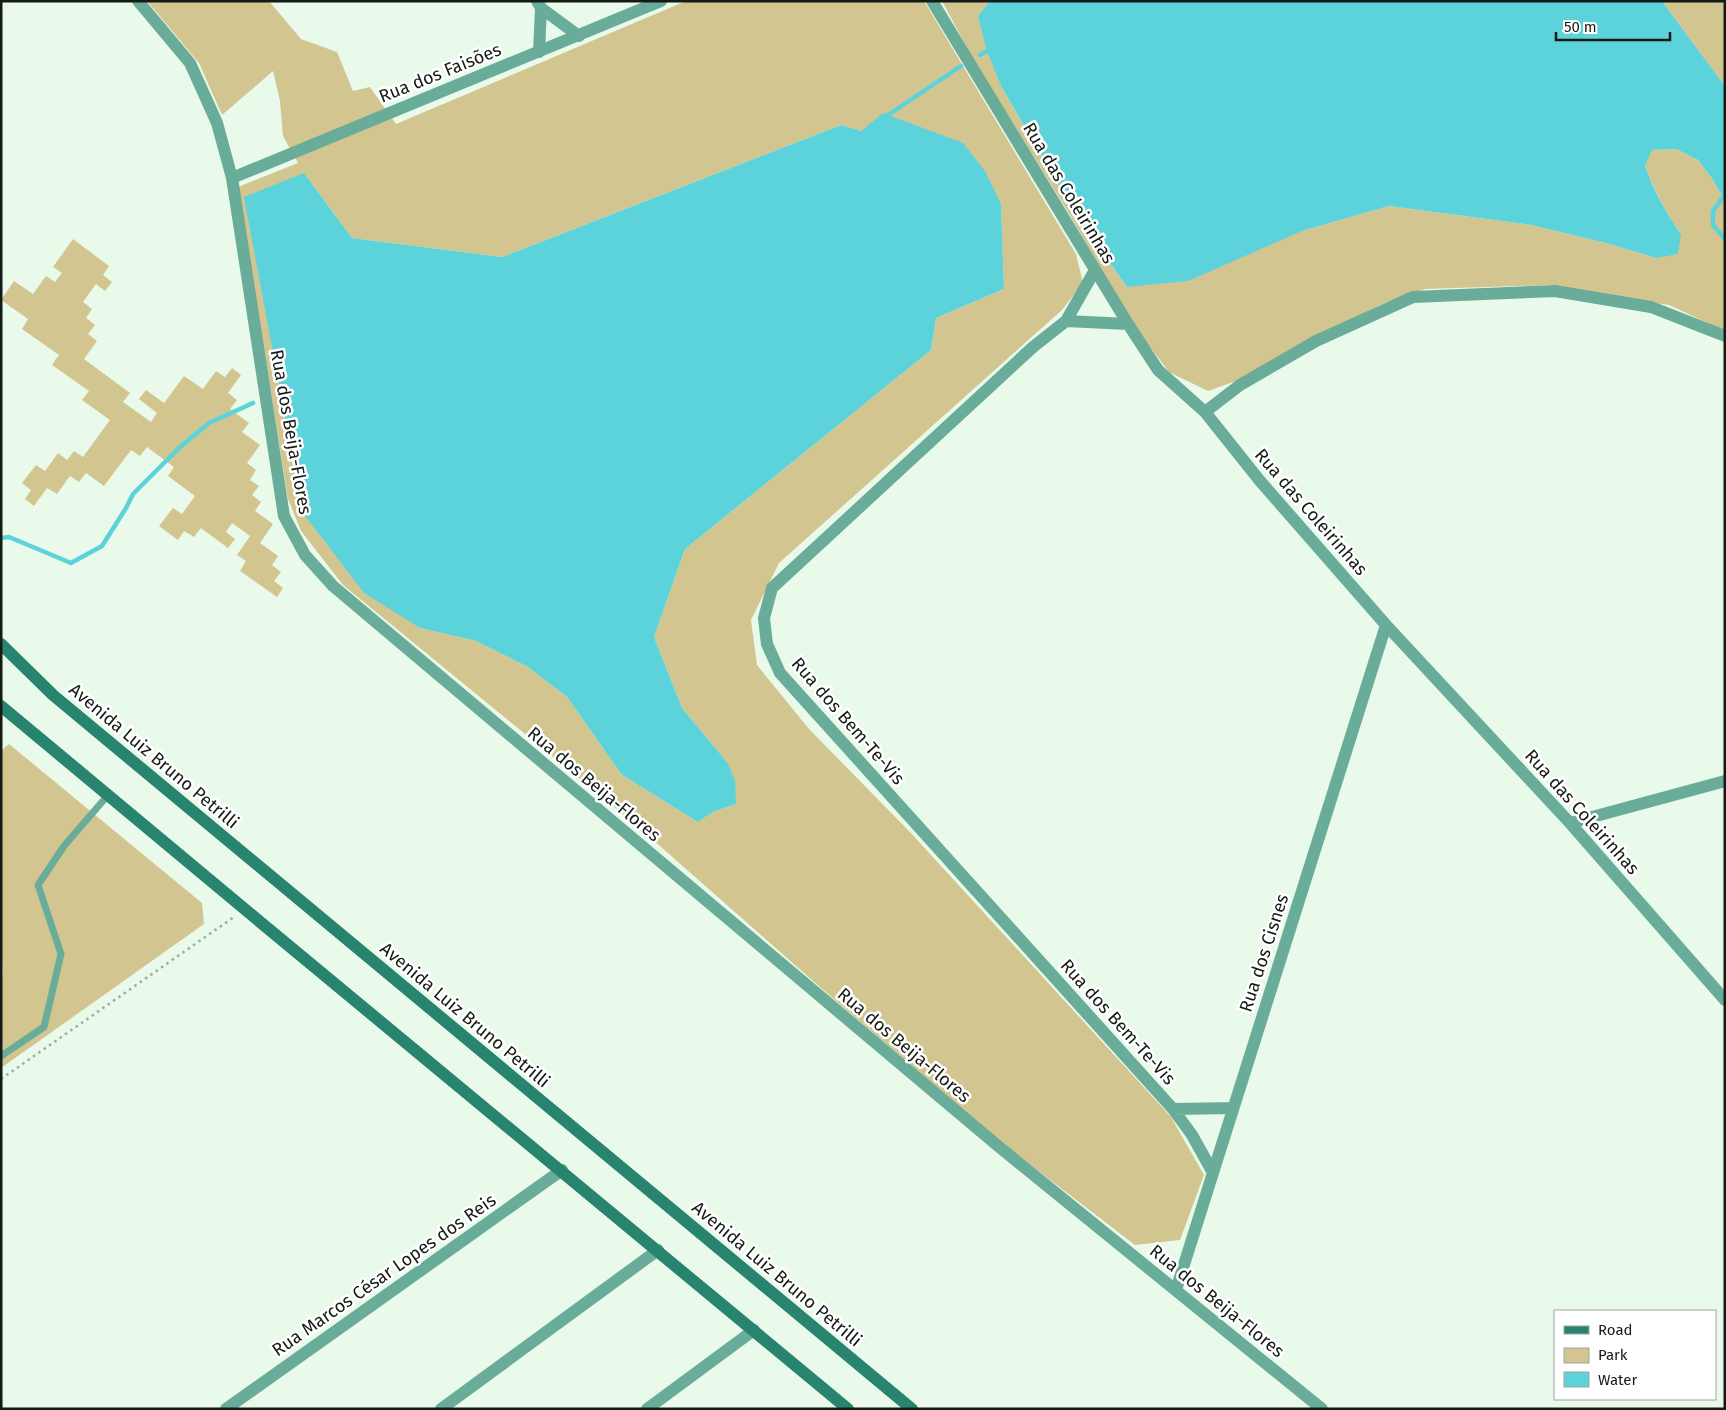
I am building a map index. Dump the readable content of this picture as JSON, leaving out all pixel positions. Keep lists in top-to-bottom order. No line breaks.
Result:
{"streets":{"main road":["Avenida Luiz Bruno Petrilli"],"street":["Rua dos Faisões","Rua das Coleirinhas","Rua dos Beija-Flores","Rua dos Bem-Te-Vis","Rua dos Cisnes","Rua Marcos César Lopes dos Reis"]},"crossings":[["Rua dos Faisões","Rua dos Beija-Flores"],["Rua das Coleirinhas","Rua dos Bem-Te-Vis"],["Rua das Coleirinhas","Rua dos Cisnes"],["Rua dos Beija-Flores","Rua dos Cisnes"],["Rua dos Bem-Te-Vis","Rua dos Cisnes"]],"legend":["Road","Park","Water"],"scale_bar":"50 m"}
